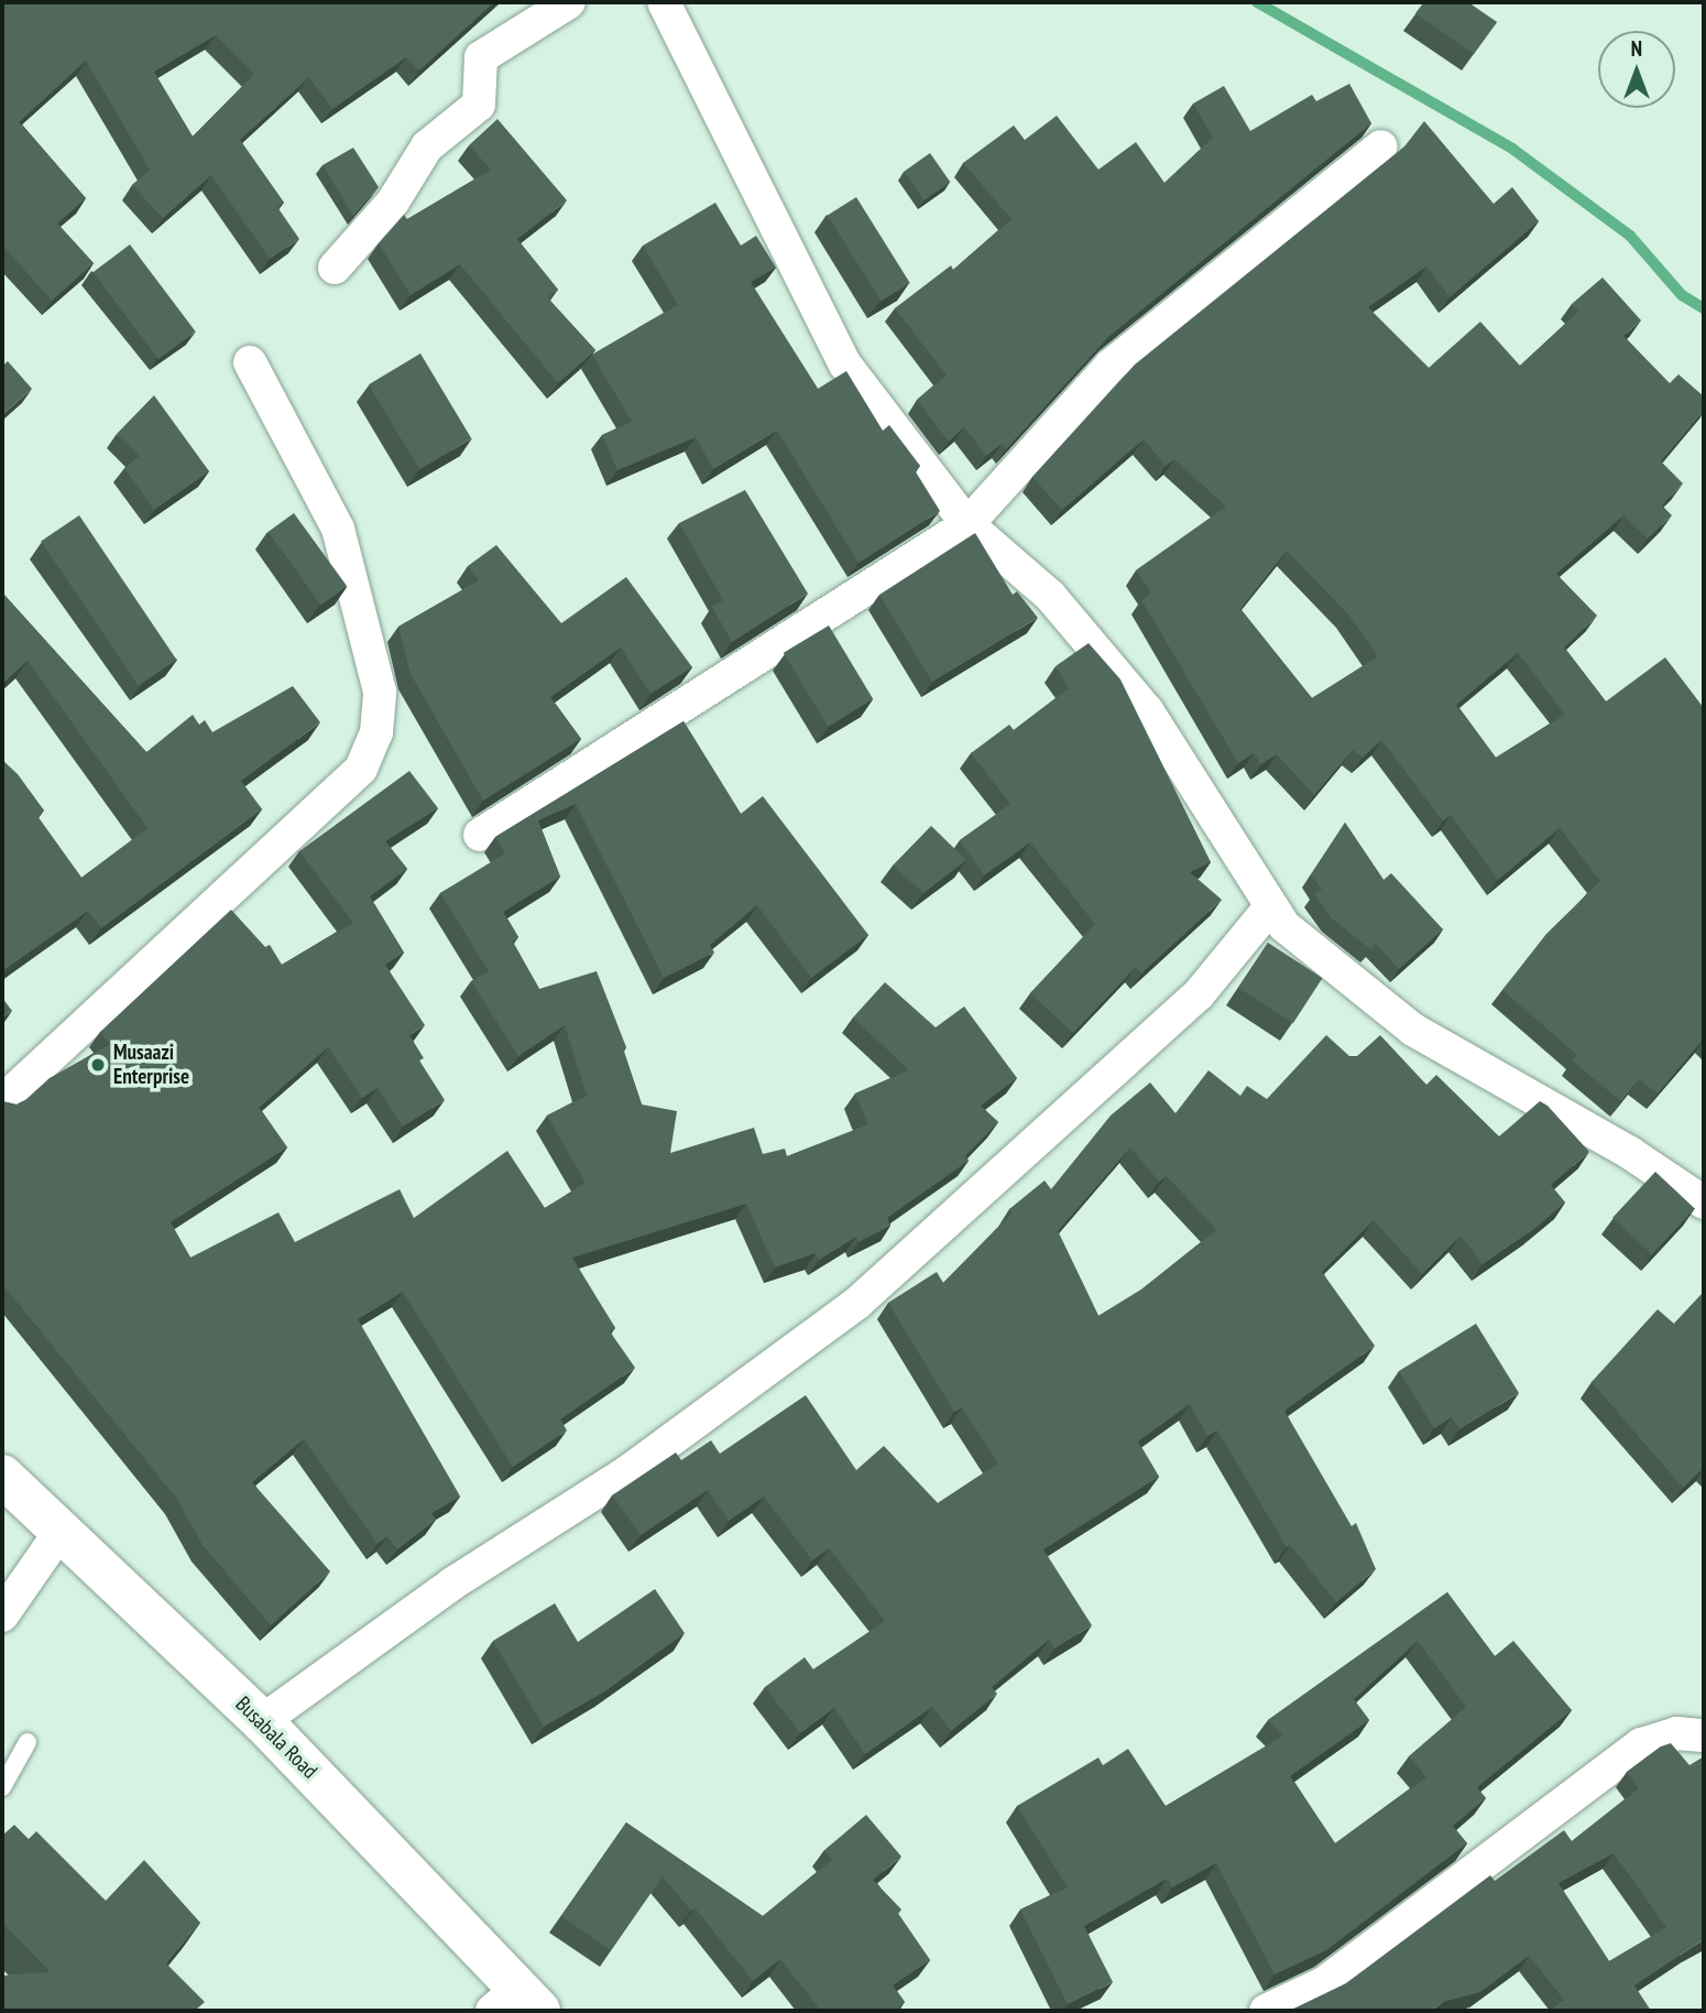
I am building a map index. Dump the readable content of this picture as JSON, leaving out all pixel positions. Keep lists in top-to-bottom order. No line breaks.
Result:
{"streets":{"street":["Busabala Road"]},"places":["Musaazi Enterprise"],"north":"top"}
